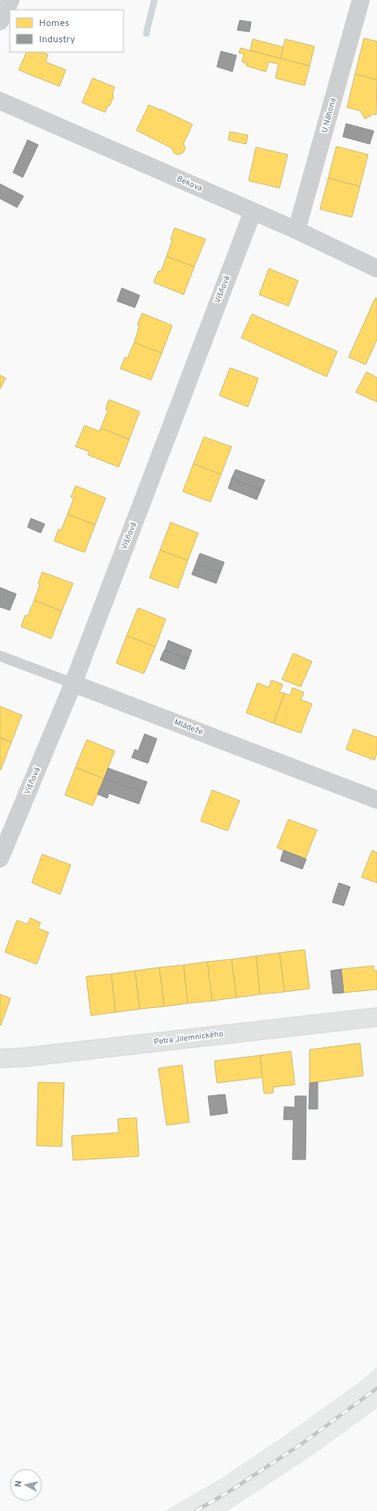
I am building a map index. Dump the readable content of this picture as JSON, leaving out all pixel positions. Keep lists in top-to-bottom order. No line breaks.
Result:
{"streets":{"street":["U Náhona","Bekova","Višňová","Mládeže","Petra Jilemnického"]},"crossings":[["U Náhona","Bekova"],["Bekova","Višňová"],["Višňová","Mládeže"]],"legend":["Homes","Industry"],"north":"left"}
